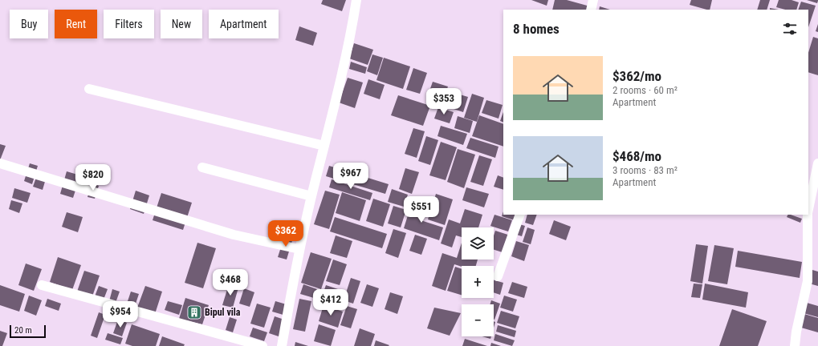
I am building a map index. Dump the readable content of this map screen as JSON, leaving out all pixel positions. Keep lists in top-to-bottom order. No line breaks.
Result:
{"places":{"building":["Bipul vila"]},"scale_bar":"20 m","page":{"chip":["Buy","Rent","Filters","New","Apartment"],"heading":"8 homes","list":[{"name":"$362/mo","note":"2 rooms · 60 m² · Apartment"},{"name":"$468/mo","note":"3 rooms · 83 m² · Apartment"}],"price":["$353","$967","$820","$551","$362","$468","$412","$954"],"map_buttons":["+","−"],"scale":"20 m"}}
